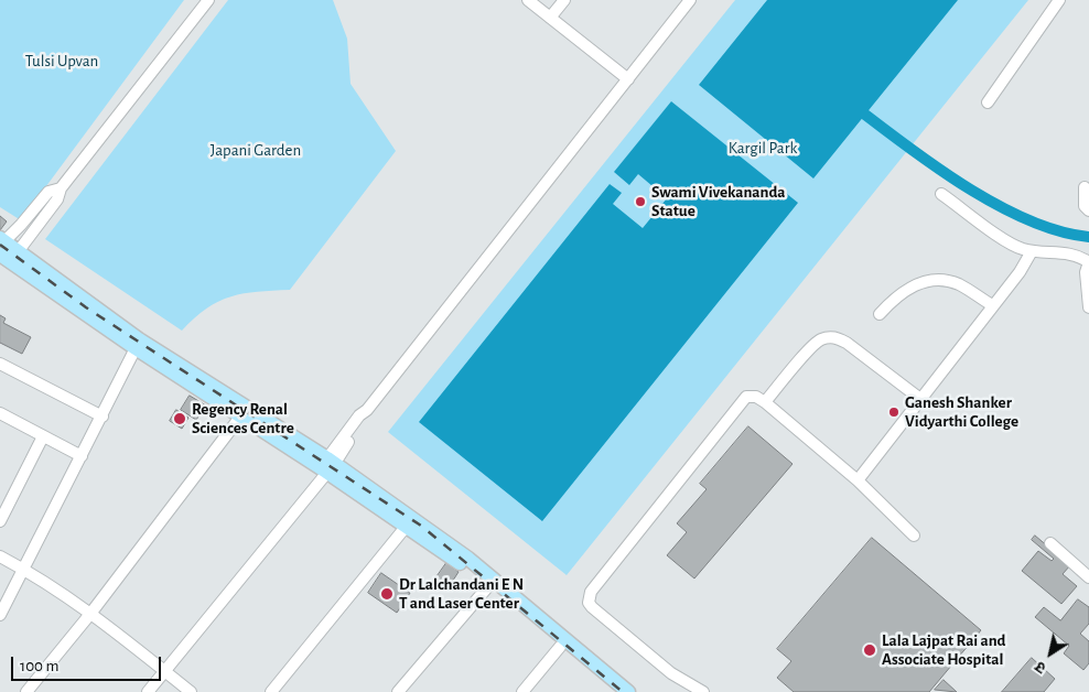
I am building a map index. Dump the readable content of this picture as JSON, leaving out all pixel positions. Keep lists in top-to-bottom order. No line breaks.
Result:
{"parks":["Tulsi Upvan","Kargil Park","Japani Garden"],"places":["Swami Vivekananda Statue","Ganesh Shanker Vidyarthi College","Regency Renal Sciences Centre","Dr Lalchandani E N T and Laser Center","Lala Lajpat Rai and Associate Hospital"],"scale_bar":"100 m","north":"bottom left"}
